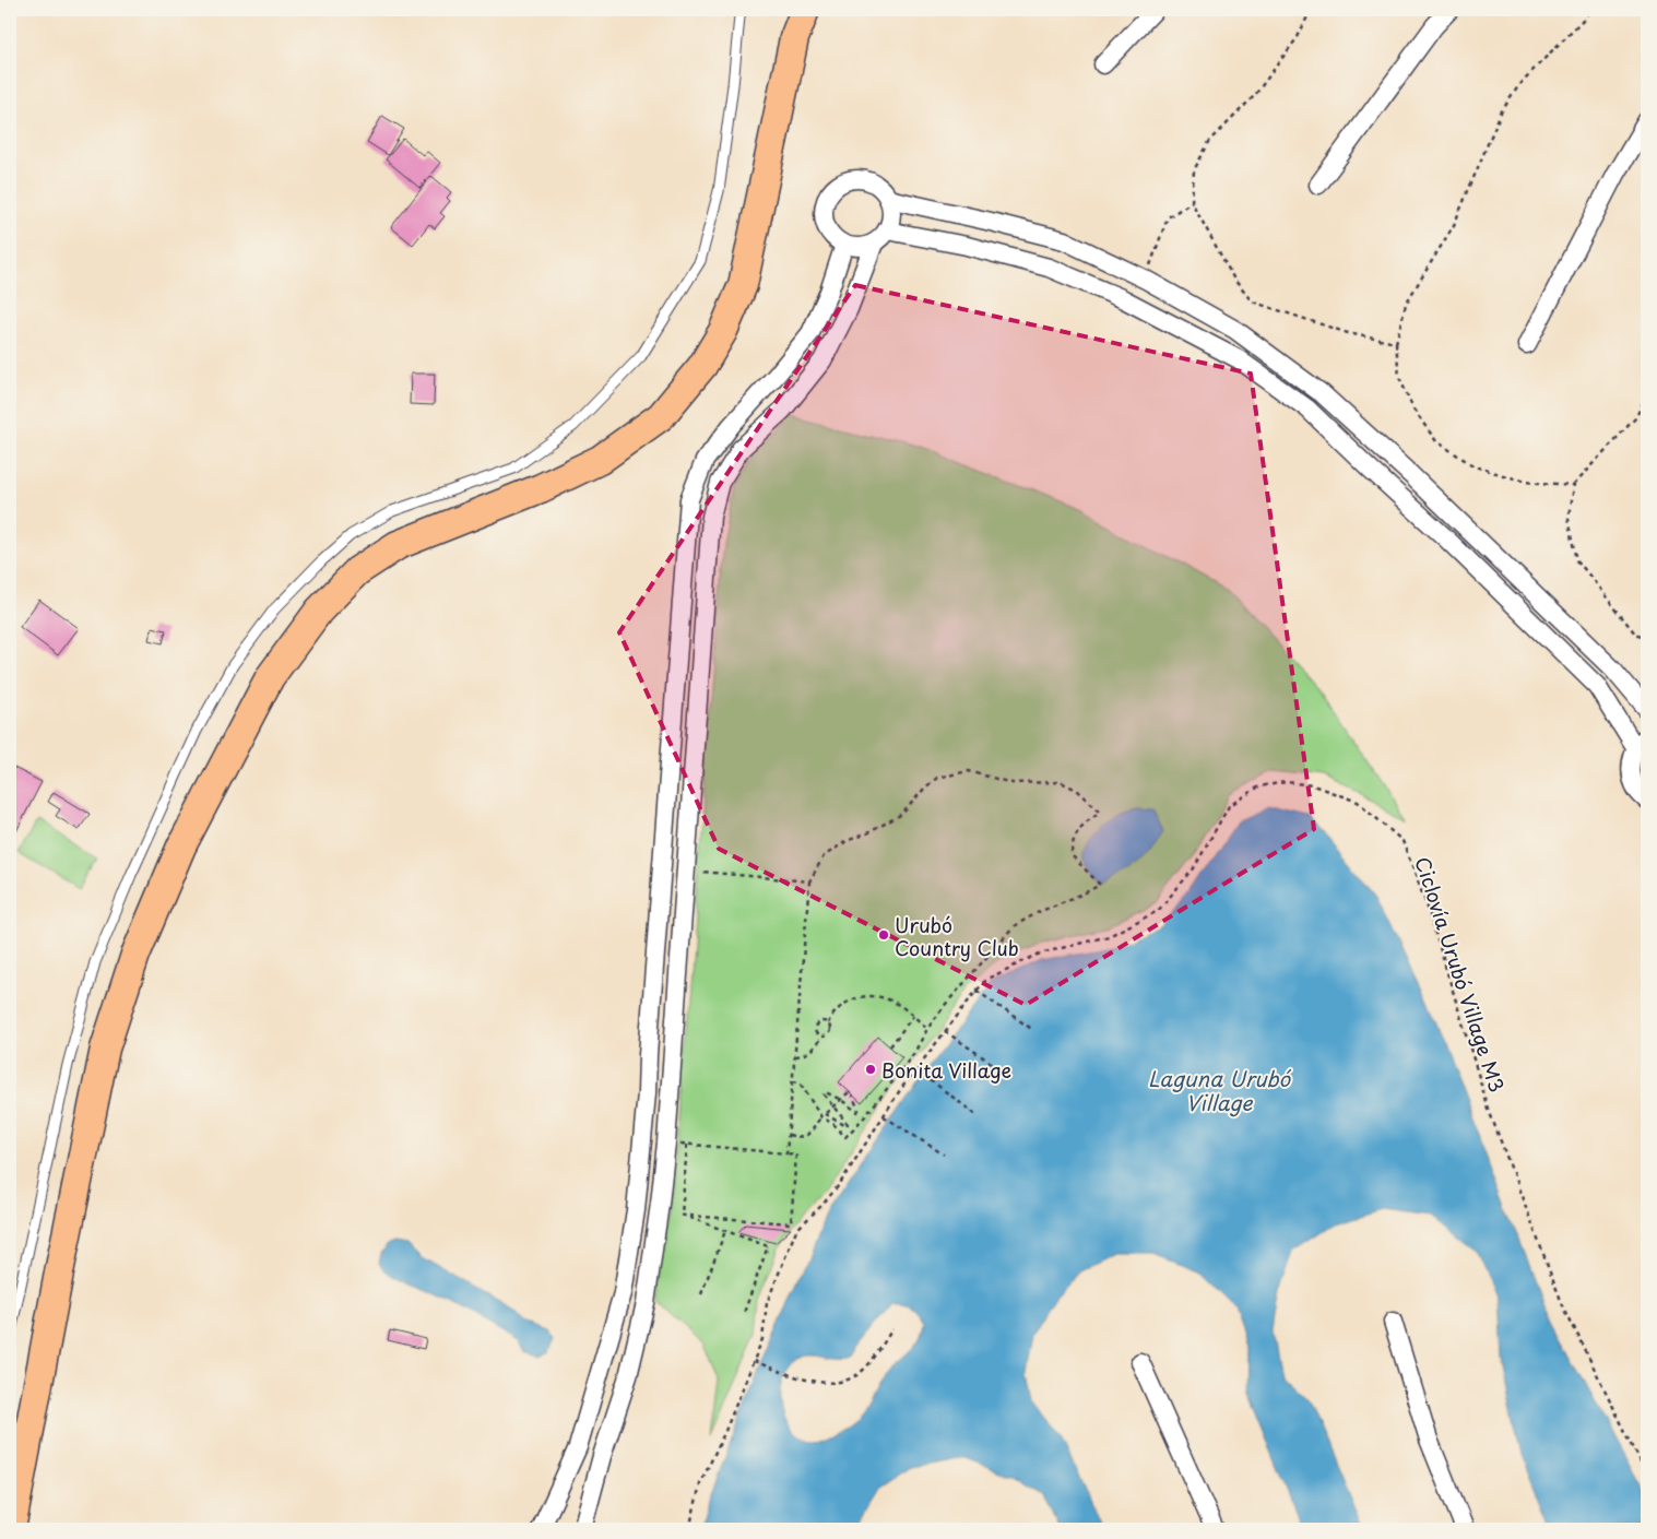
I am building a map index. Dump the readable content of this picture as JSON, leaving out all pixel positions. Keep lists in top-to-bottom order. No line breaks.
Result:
{"streets":{"path":["Ciclovía Urubó Village M3"]},"water":["Laguna Urubó Village"],"places":["Urubó Country Club","Bonita Village"]}
